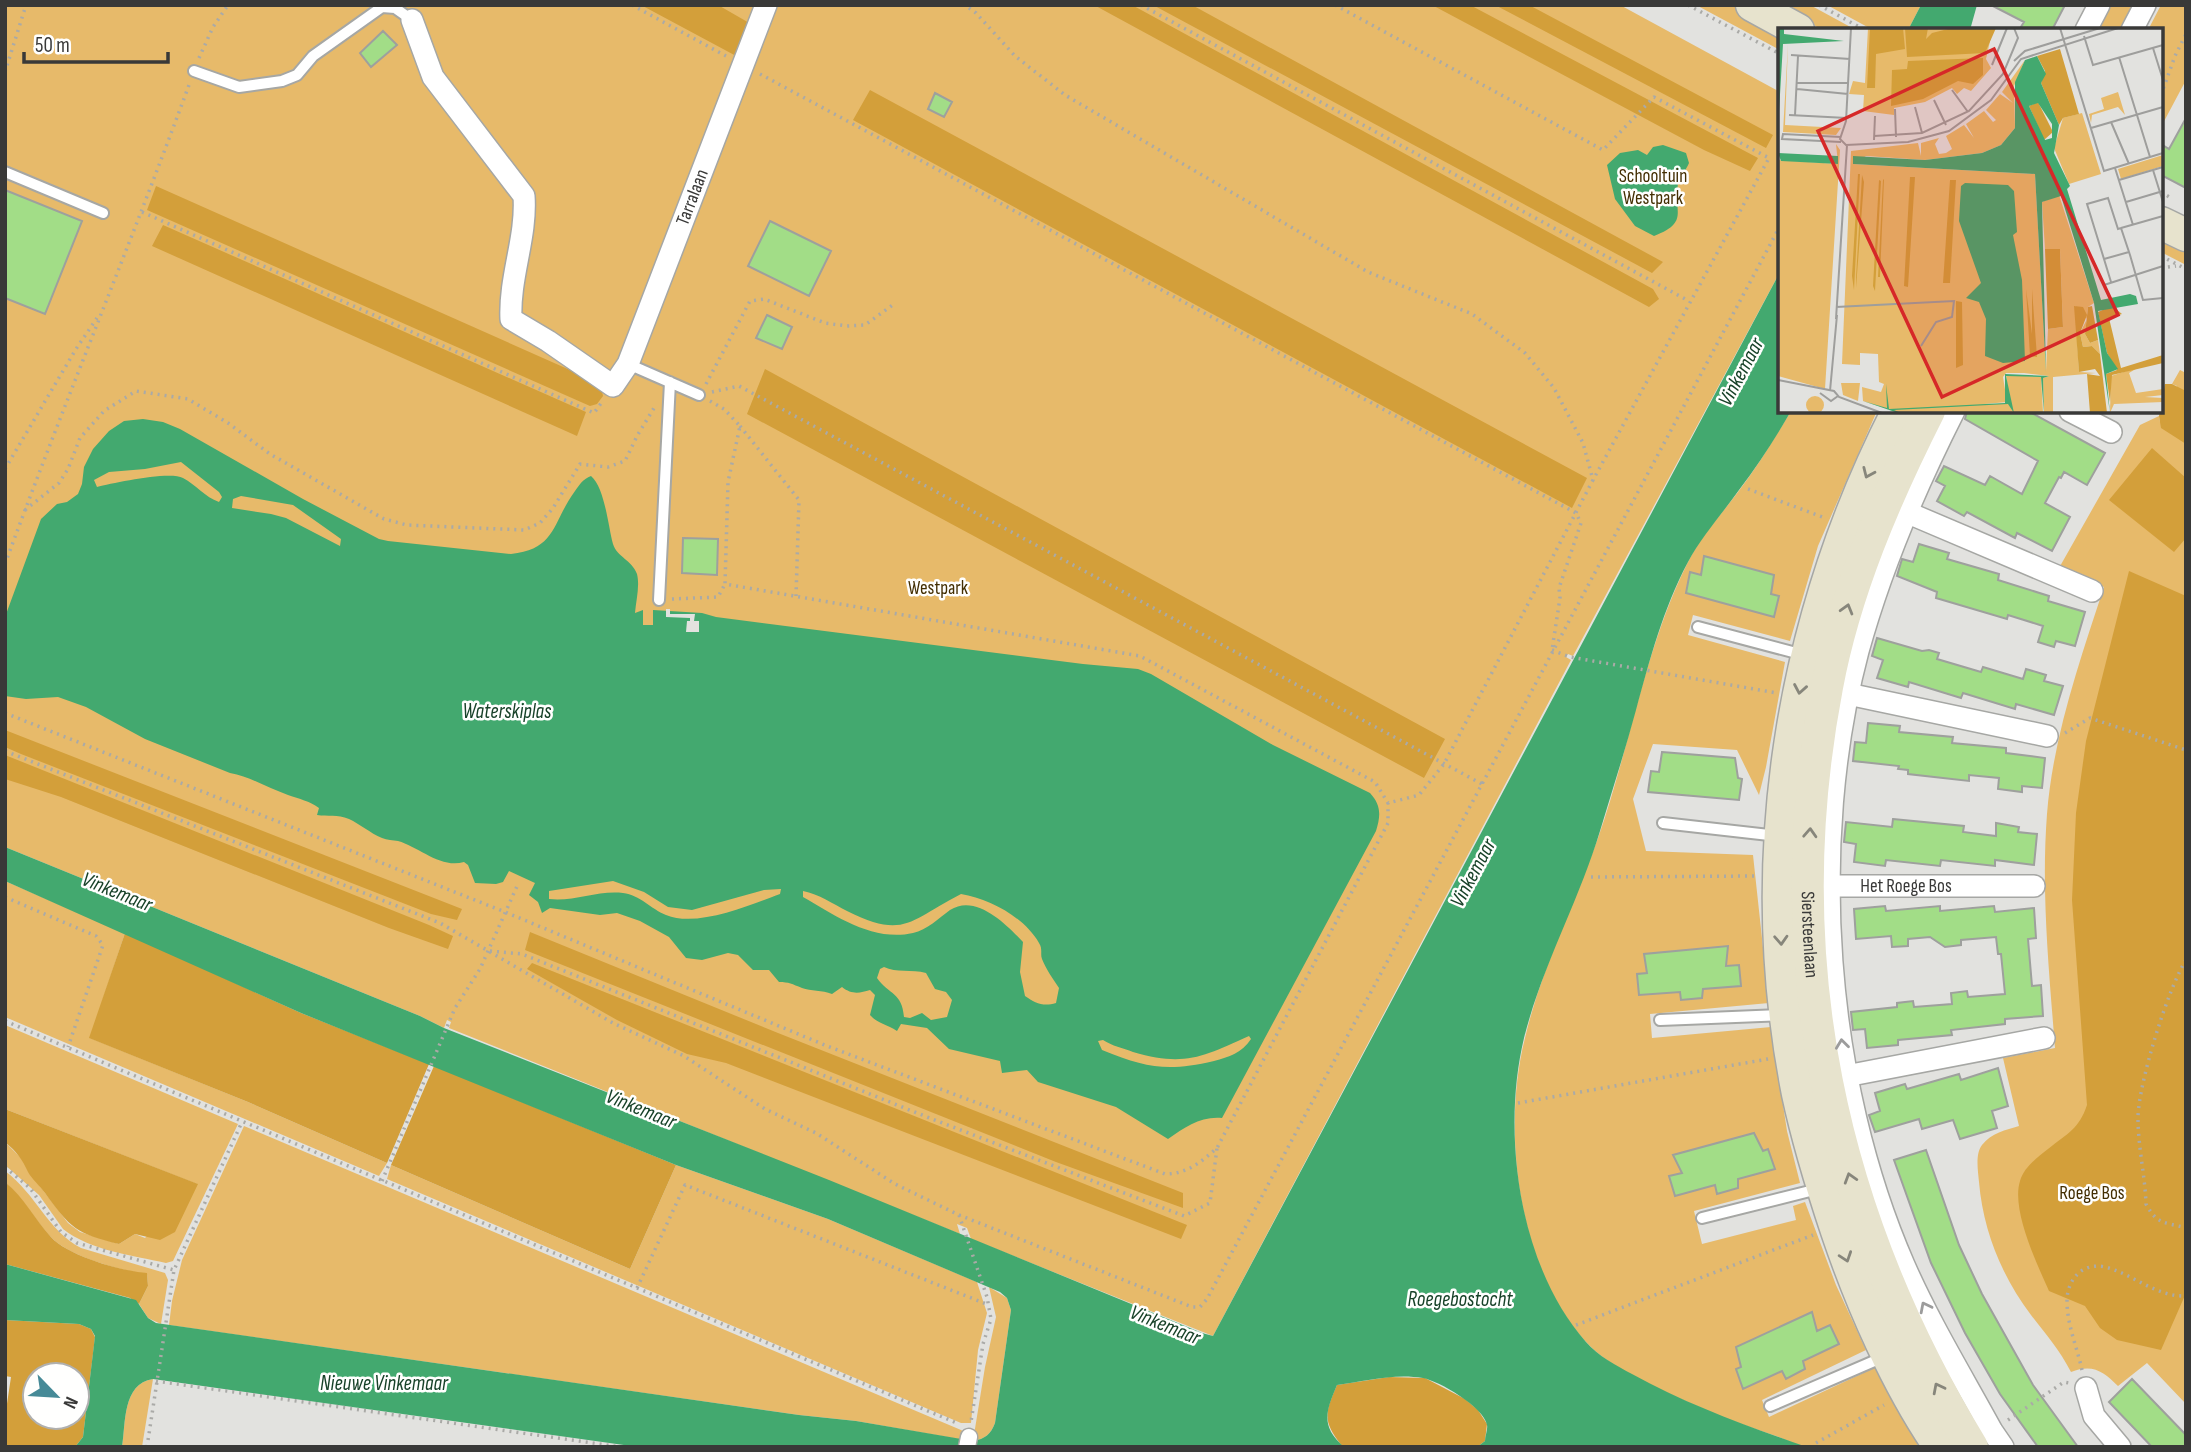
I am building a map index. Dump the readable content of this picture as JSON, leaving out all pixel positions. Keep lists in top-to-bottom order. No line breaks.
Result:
{"streets":{"main road":["Siersteenlaan"],"street":["Tarralaan","Het Roege Bos"]},"crossings":[["Het Roege Bos","Siersteenlaan"]],"water":["Vinkemaar","Waterskiplas","Roegebostocht","Nieuwe Vinkemaar"],"parks":["Schooltuin Westpark","Westpark","Roege Bos"],"scale_bar":"50 m","north":"bottom right"}
